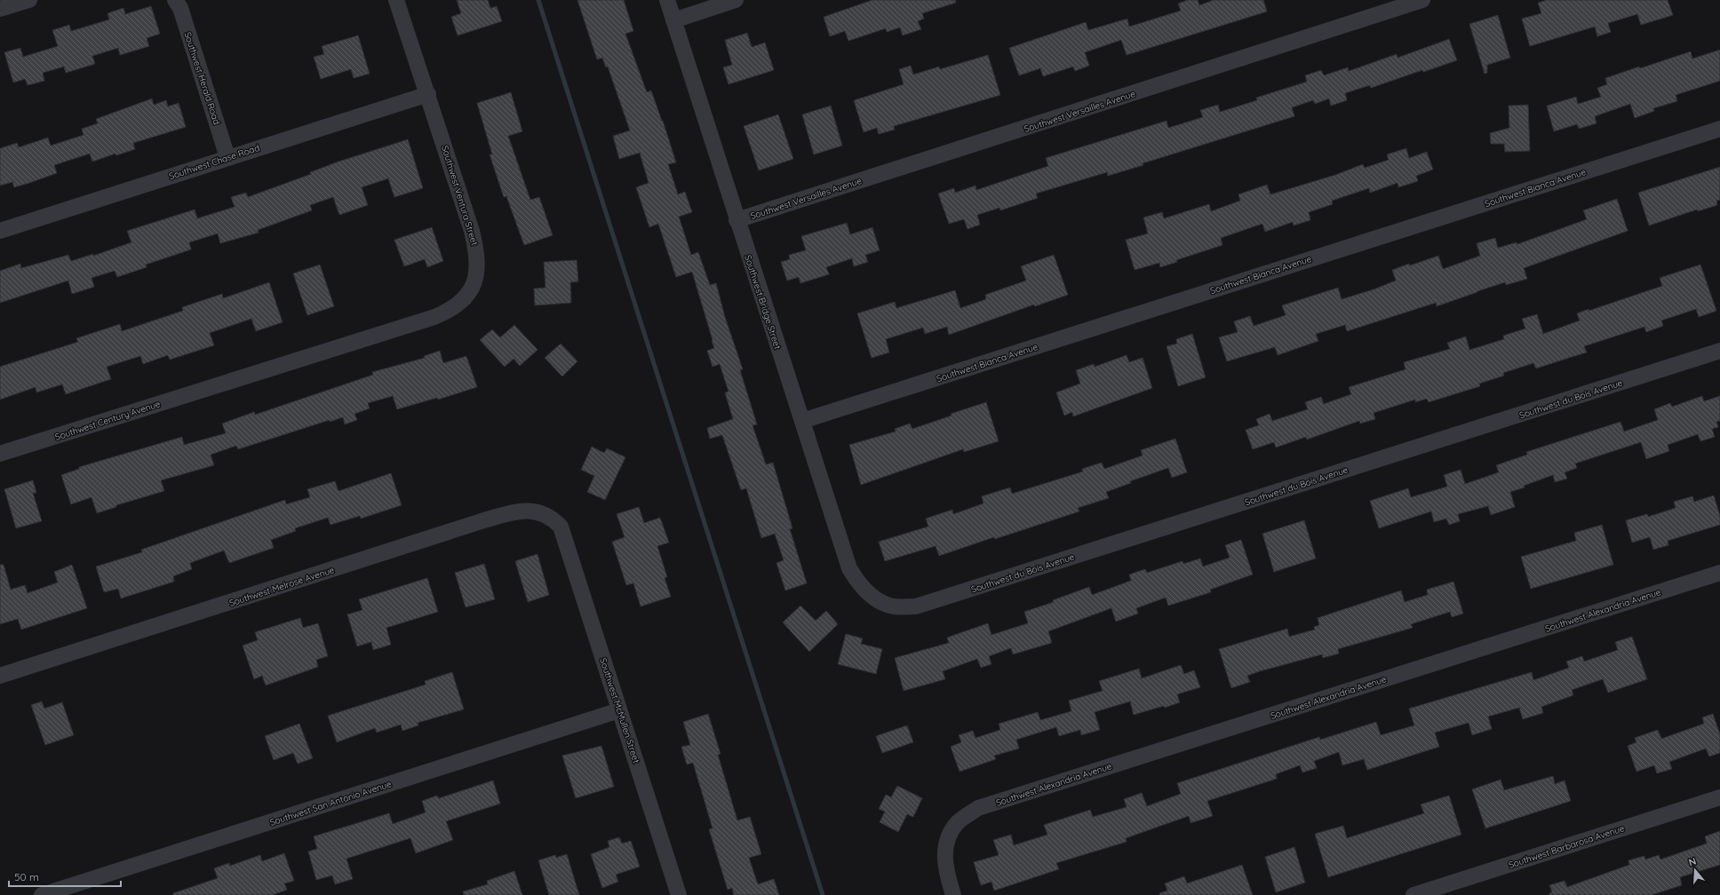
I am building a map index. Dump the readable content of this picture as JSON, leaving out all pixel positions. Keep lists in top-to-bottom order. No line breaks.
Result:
{"streets":{"street":["Southwest Herald Road","Southwest Versailles Avenue","Southwest Chase Road","Southwest Bianca Avenue","Southwest Ventura Street","Southwest Bridge Street","Southwest du Bois Avenue","Southwest Century Avenue","Southwest Melrose Avenue","Southwest Alexandria Avenue","Southwest McMullen Street","Southwest San Antonio Avenue","Southwest Barbarosa Avenue"]},"crossings":[["Southwest Herald Road","Southwest Chase Road"],["Southwest Versailles Avenue","Southwest Bridge Street"],["Southwest Chase Road","Southwest Ventura Street"],["Southwest Bianca Avenue","Southwest Bridge Street"],["Southwest Ventura Street","Southwest Century Avenue"],["Southwest Bridge Street","Southwest du Bois Avenue"],["Southwest Melrose Avenue","Southwest McMullen Street"],["Southwest McMullen Street","Southwest San Antonio Avenue"]],"scale_bar":"50 m","north":"top"}
